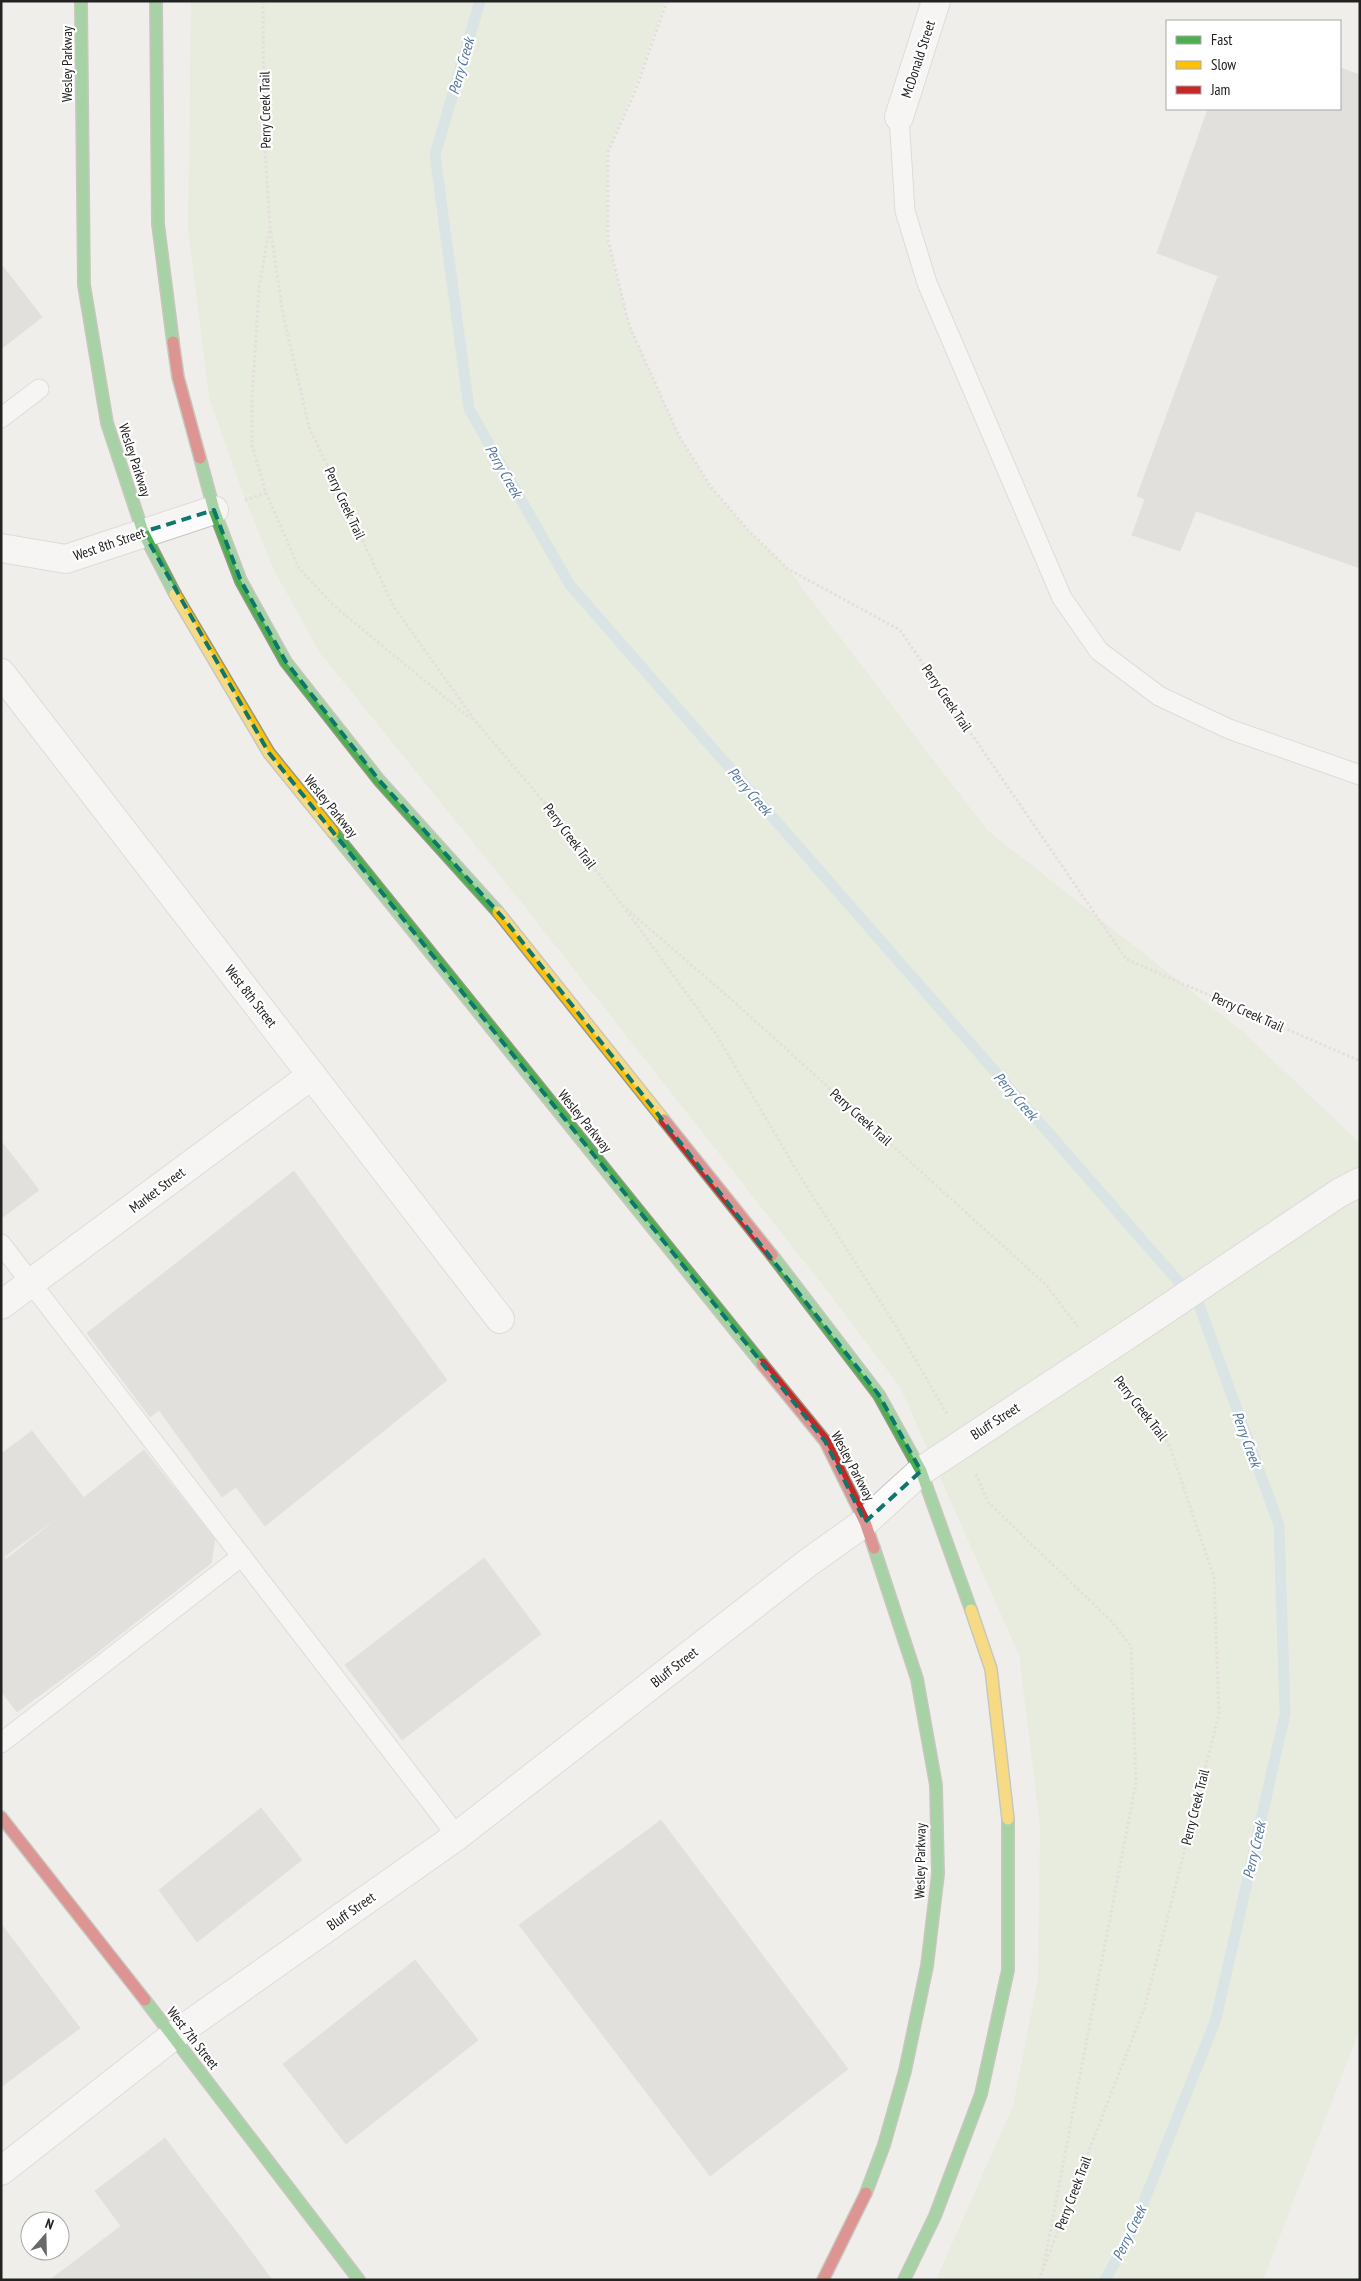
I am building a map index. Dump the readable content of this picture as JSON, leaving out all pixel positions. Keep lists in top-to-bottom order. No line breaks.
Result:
{"streets":{"main road":["Wesley Parkway","West 7th Street"],"street":["McDonald Street","West 8th Street","Market Street","Bluff Street"],"path":["Perry Creek Trail"]},"crossings":[["Wesley Parkway","West 8th Street"],["Wesley Parkway","Bluff Street"],["West 8th Street","Market Street"],["Bluff Street","West 7th Street"]],"water":["Perry Creek"],"legend":["Fast","Slow","Jam"],"north":"top"}
